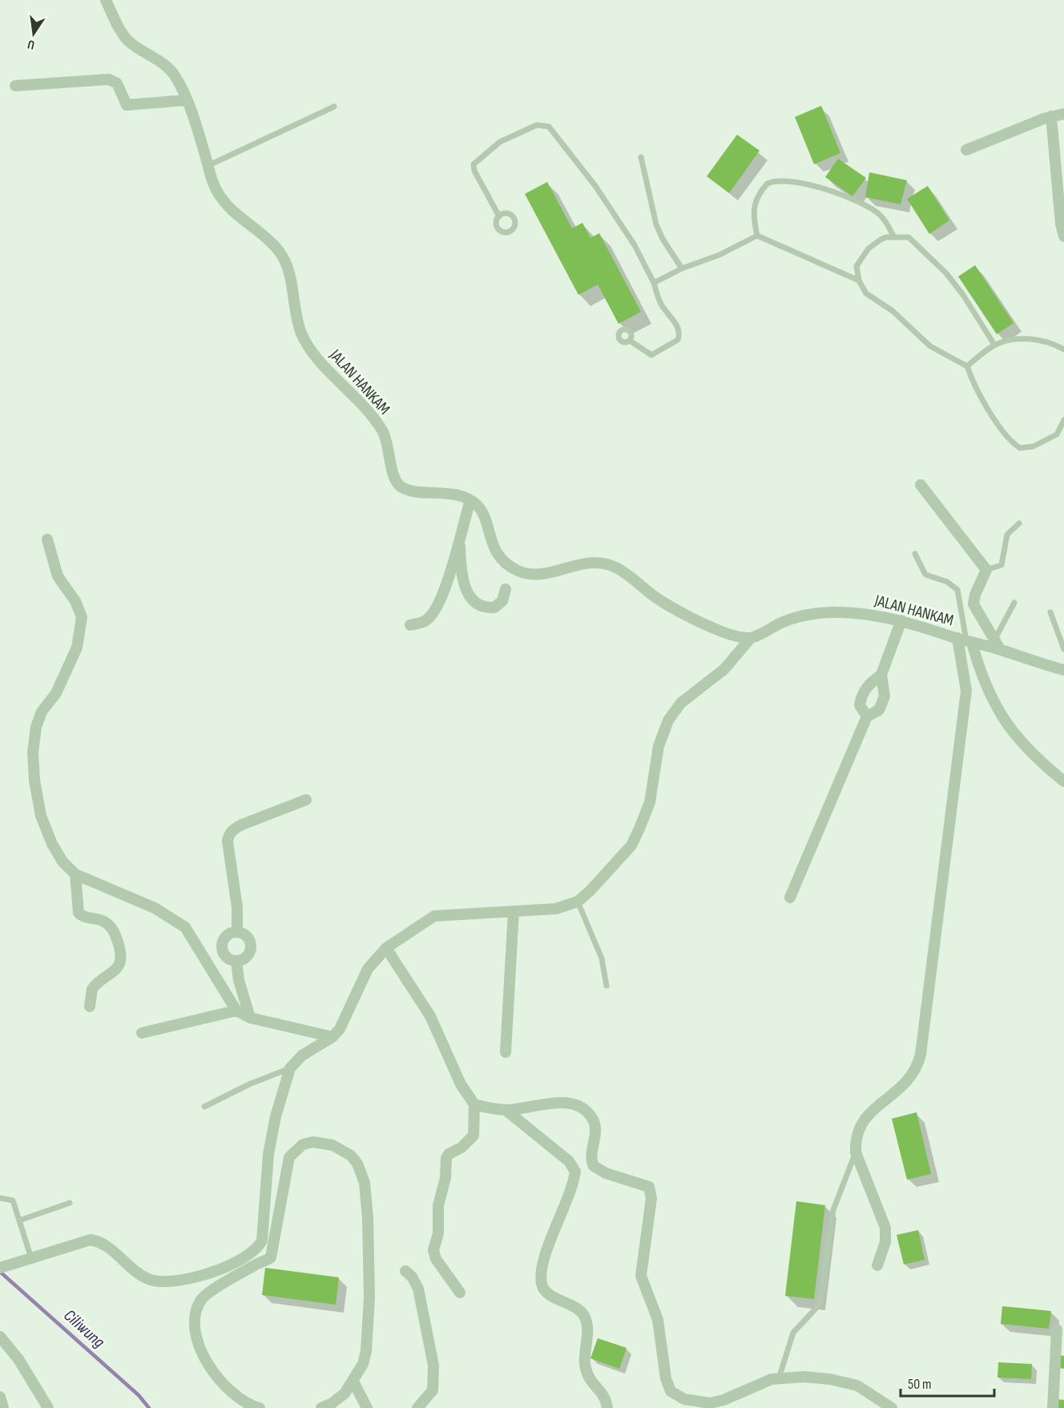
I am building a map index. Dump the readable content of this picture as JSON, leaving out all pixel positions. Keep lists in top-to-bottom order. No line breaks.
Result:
{"streets":{"street":["JALAN HANKAM"]},"water":["Ciliwung"],"scale_bar":"50 m","north":"bottom"}
